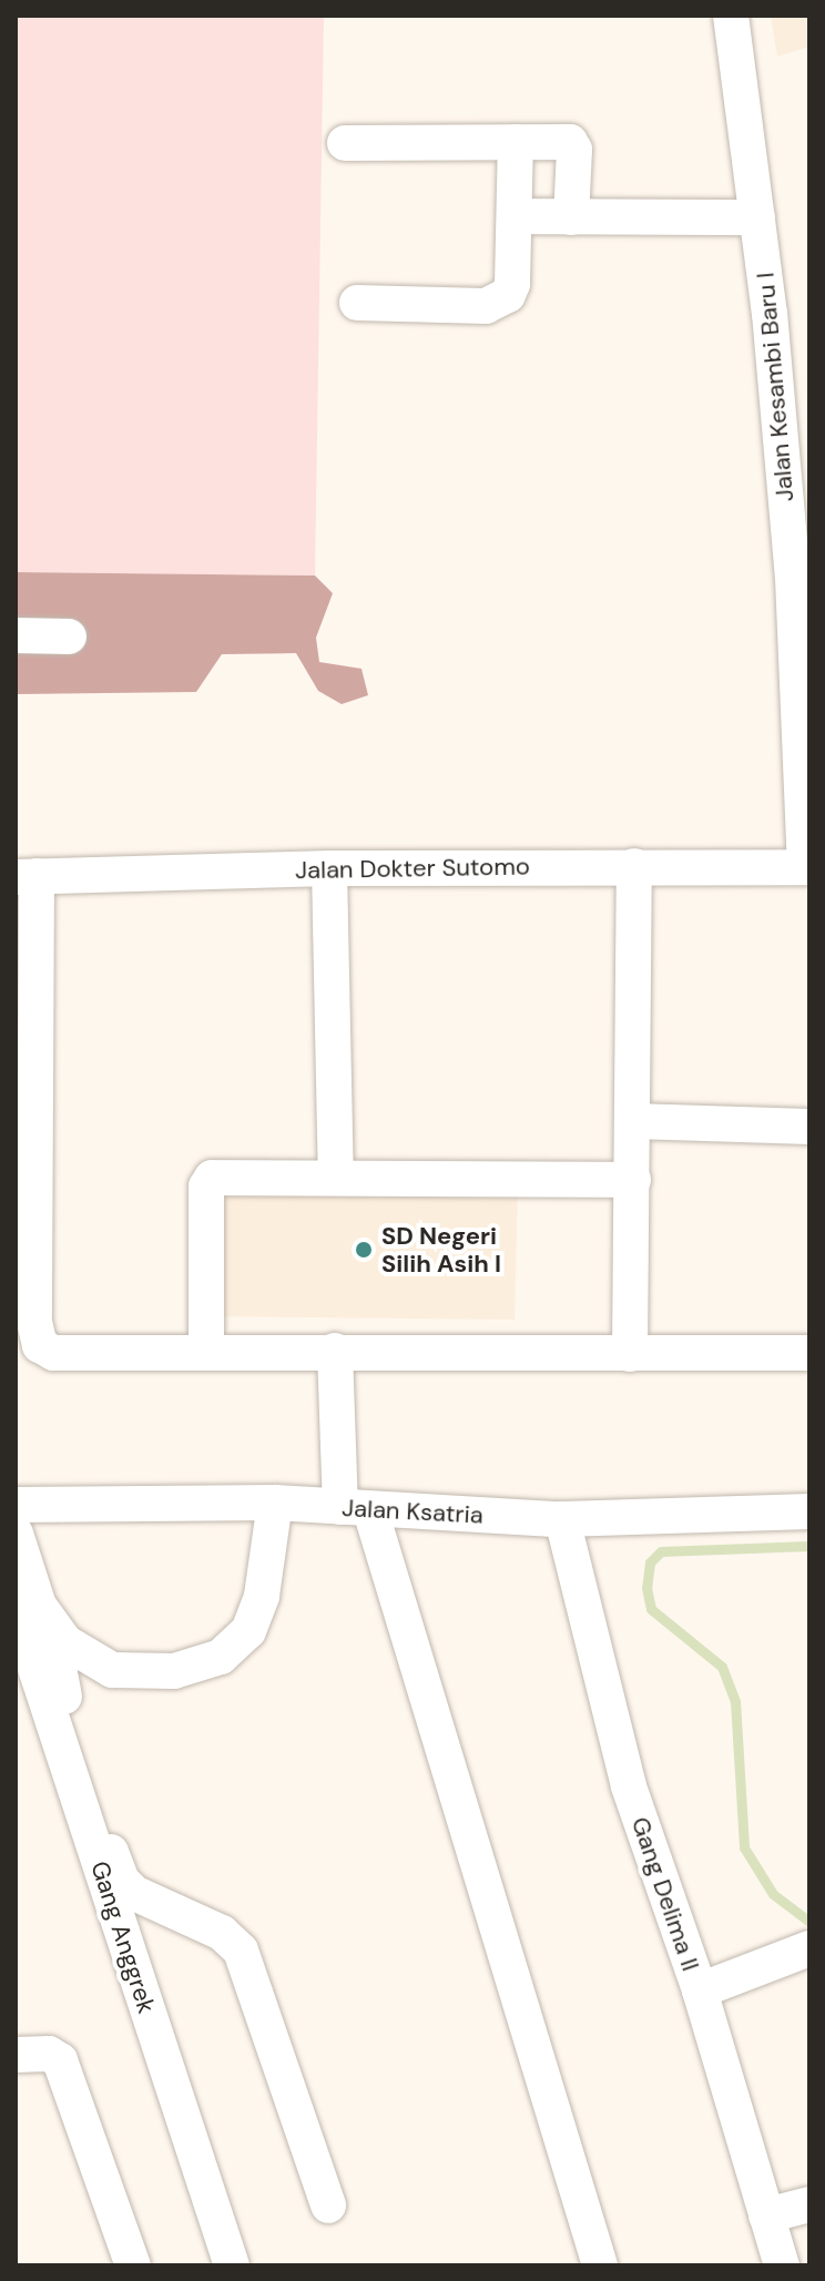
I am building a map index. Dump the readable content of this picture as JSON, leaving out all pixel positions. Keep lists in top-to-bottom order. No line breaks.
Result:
{"streets":{"street":["Jalan Kesambi Baru I","Jalan Dokter Sutomo","Jalan Ksatria","Gang Delima II","Gang Anggrek"]},"crossings":[["Jalan Kesambi Baru I","Jalan Dokter Sutomo"],["Jalan Ksatria","Gang Delima II"]],"places":["SD Negeri Silih Asih I"]}
